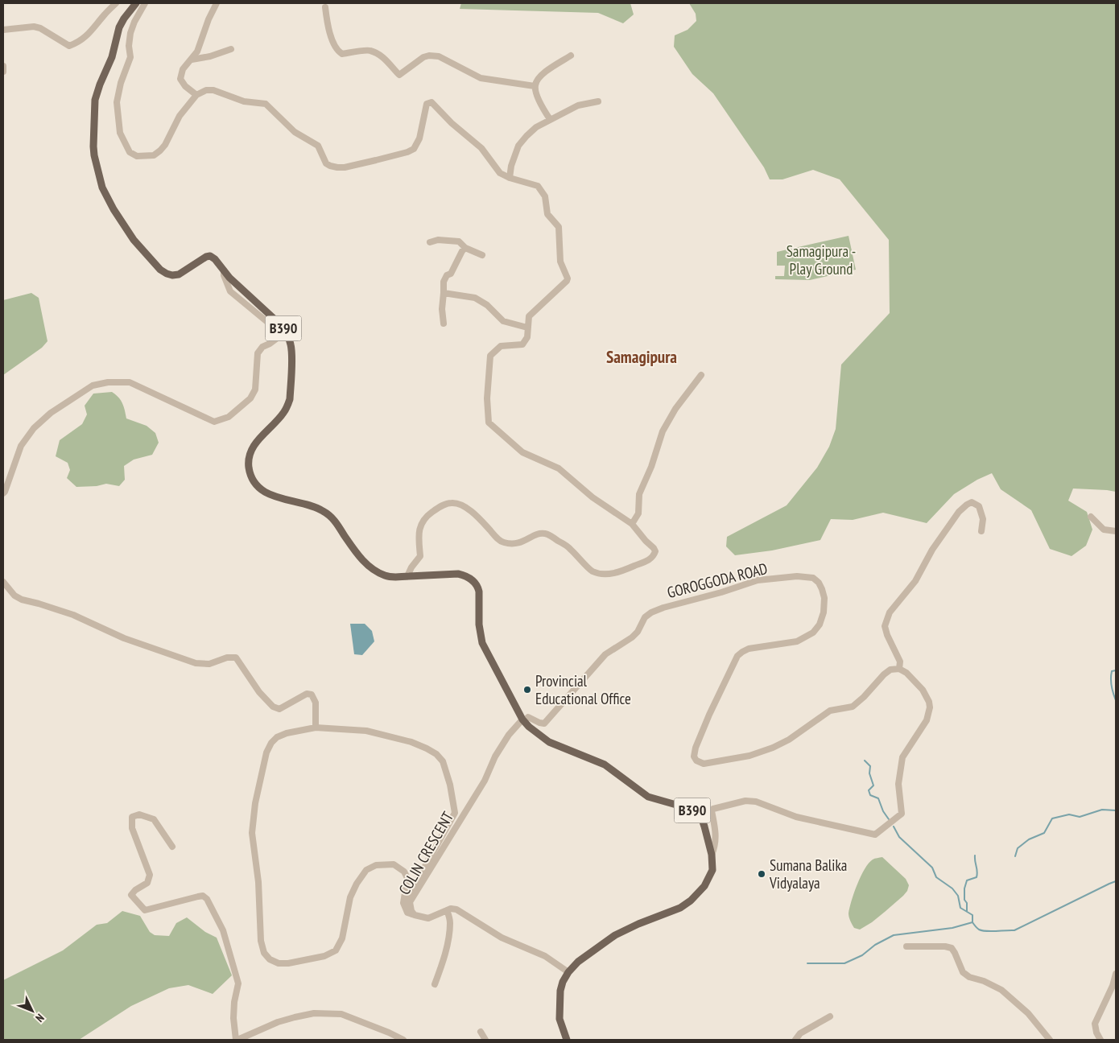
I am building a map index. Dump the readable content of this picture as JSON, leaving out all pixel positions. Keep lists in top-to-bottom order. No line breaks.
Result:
{"streets":{"main road":["B390"],"street":["GOROGGODA ROAD","COLIN CRESCENT"]},"crossings":[["B390","GOROGGODA ROAD"],["B390","COLIN CRESCENT"],["GOROGGODA ROAD","COLIN CRESCENT"]],"districts":["Samagipura"],"parks":["Samagipura - Play Ground"],"places":["Provincial Educational Office","Sumana Balika Vidyalaya"],"north":"bottom right"}
